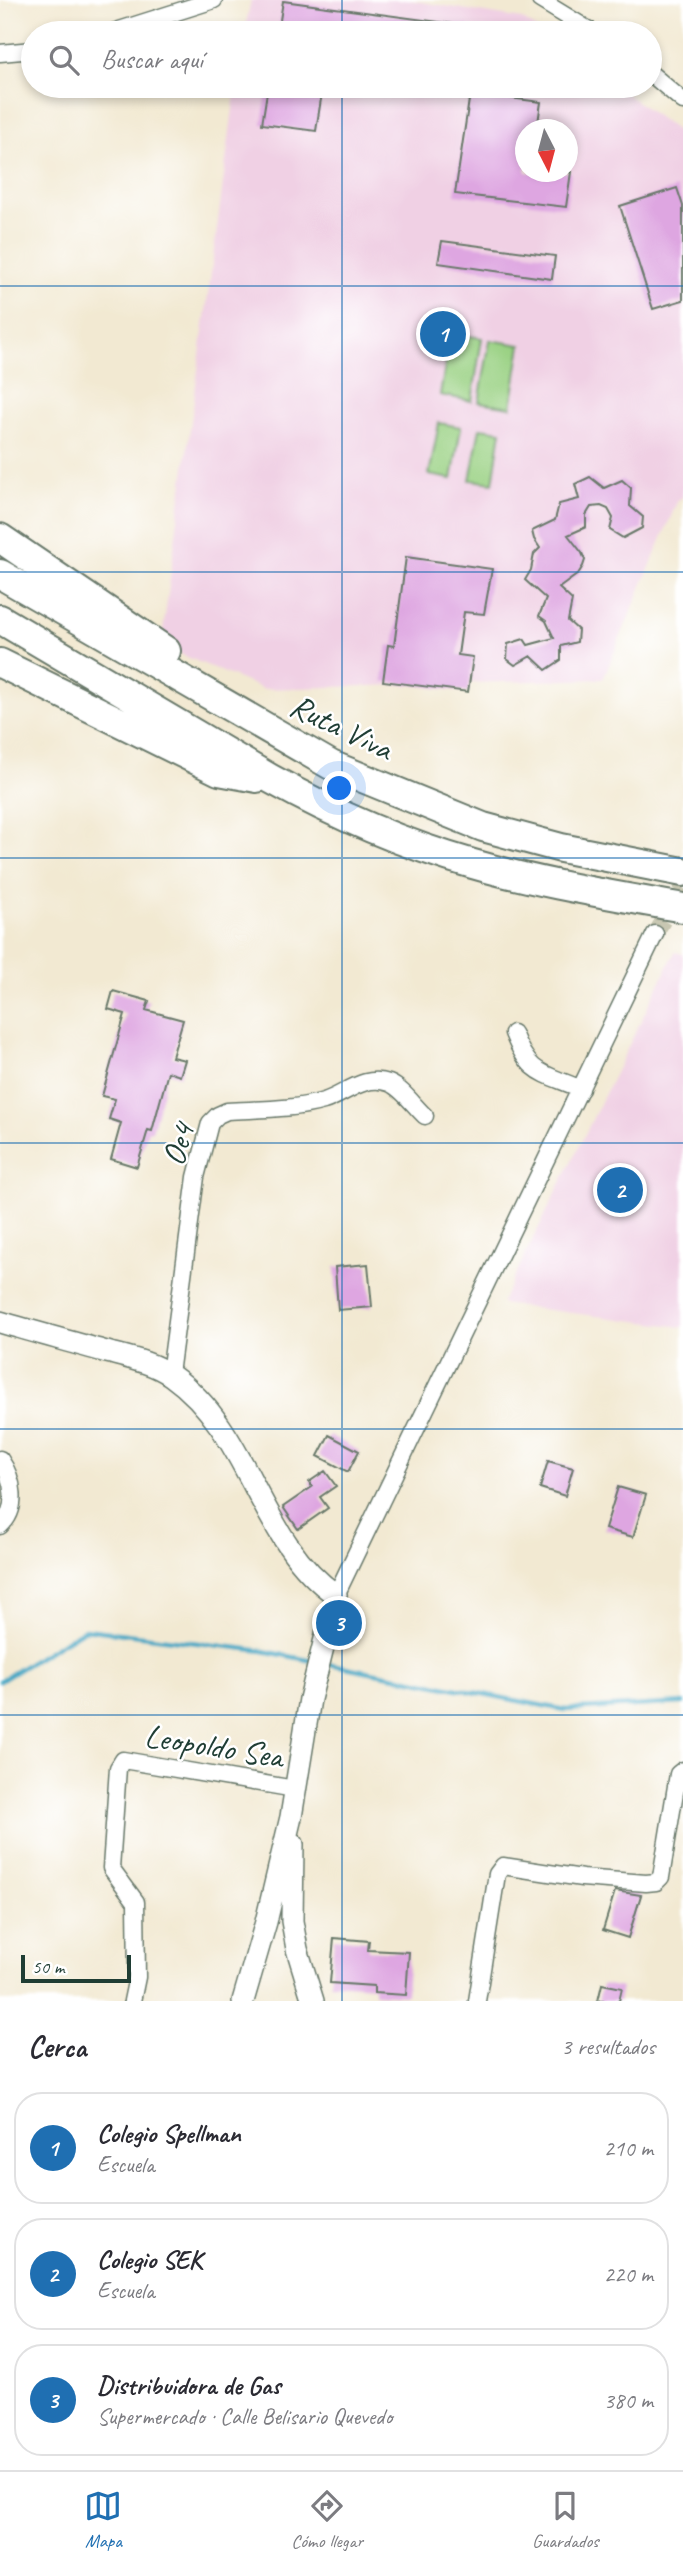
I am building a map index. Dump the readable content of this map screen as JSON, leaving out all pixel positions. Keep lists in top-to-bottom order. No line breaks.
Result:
{"streets":{"highway":["Ruta Viva"],"street":["Oe4","Leopoldo Sea"]},"scale_bar":"50 m","north":"bottom","page":{"search":"Buscar aquí","pins":["1","2","3"],"scale":"50 m","heading":["Cerca","3 resultados"],"list":[{"mark":"1","name":"Colegio Spellman","note":"Escuela","value":"210 m"},{"mark":"2","name":"Colegio SEK","note":"Escuela","value":"220 m"},{"mark":"3","name":"Distribuidora de Gas","note":"Supermercado · Calle Belisario Quevedo","value":"380 m"}],"nav":["Mapa","Cómo llegar","Guardados"]}}
